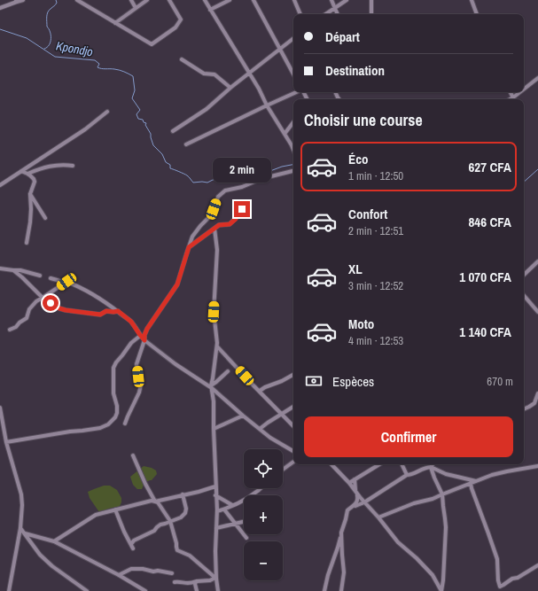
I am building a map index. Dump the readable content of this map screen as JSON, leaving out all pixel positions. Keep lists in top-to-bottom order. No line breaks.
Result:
{"water":["Kpondjo"],"page":{"banner":["Départ","Destination"],"heading":"Choisir une course","list":[{"name":"Éco","note":"1 min · 12:50","value":"627 CFA"},{"name":"Confort","note":"2 min · 12:51","value":"846 CFA"},{"name":"XL","note":"3 min · 12:52","value":"1 070 CFA"},{"name":"Moto","note":"4 min · 12:53","value":"1 140 CFA"}],"bubble":"2 min","pay":["Espèces","670 m"],"buttons":"Confirmer","map_buttons":["+","−"]}}
